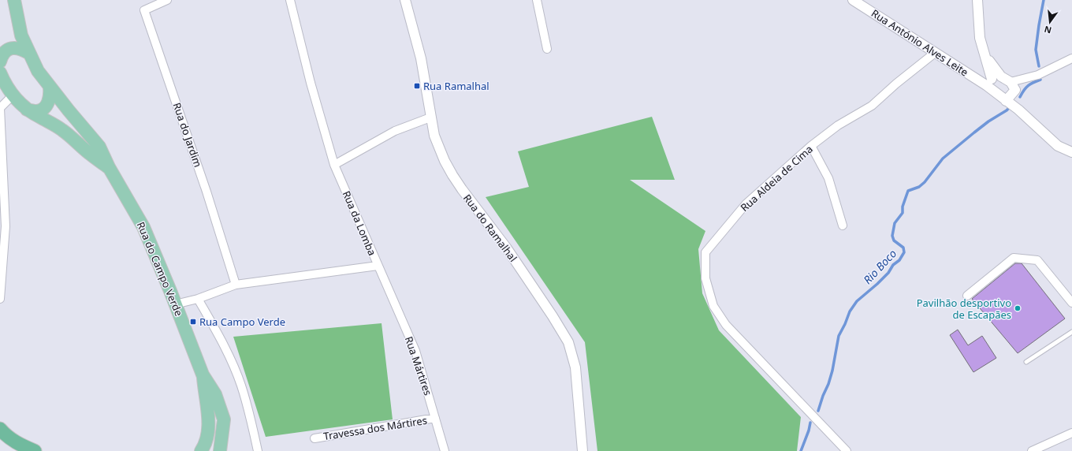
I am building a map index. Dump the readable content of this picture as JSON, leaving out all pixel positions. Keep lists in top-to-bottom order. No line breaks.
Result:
{"streets":{"main road":["Rua do Campo Verde"],"street":["Rua António Alves Leite","Rua do Jardim","Rua Aldeia de Cima","Rua da Lomba","Rua do Ramalhal","Rua Mártires","Travessa dos Mártires"]},"crossings":[["Rua António Alves Leite","Rua Aldeia de Cima"],["Rua do Jardim","Rua da Lomba"],["Rua da Lomba","Rua do Campo Verde"],["Rua da Lomba","Rua Mártires"],["Rua Mártires","Travessa dos Mártires"]],"water":["Rio Boco"],"places":{"transit":["Rua Ramalhal","Rua Campo Verde"],"other":["Pavilhão desportivo de Escapães"]},"north":"bottom"}
